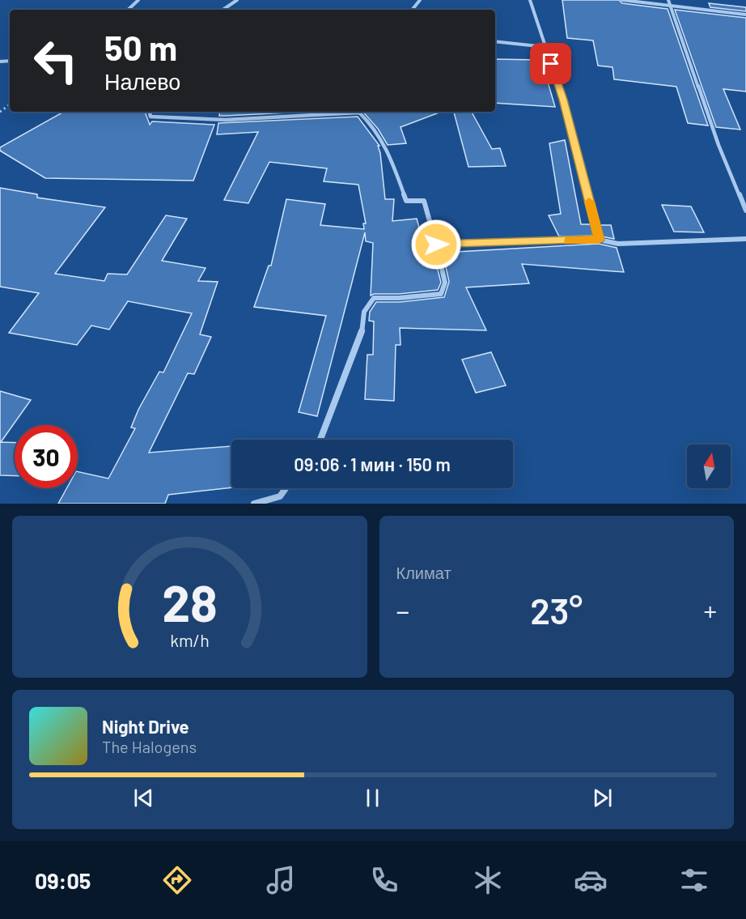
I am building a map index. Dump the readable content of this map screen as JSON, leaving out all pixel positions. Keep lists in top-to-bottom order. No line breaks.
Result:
{"north":"top","page":{"turn":["50 m","Налево"],"limit":"30","trip":"09:06 · 1 мин · 150 m","tile":"Климат","heat":["−","23°","+"],"song":["Night Drive","The Halogens"],"tabs":"09:05","gauge":["28","km/h"]}}
